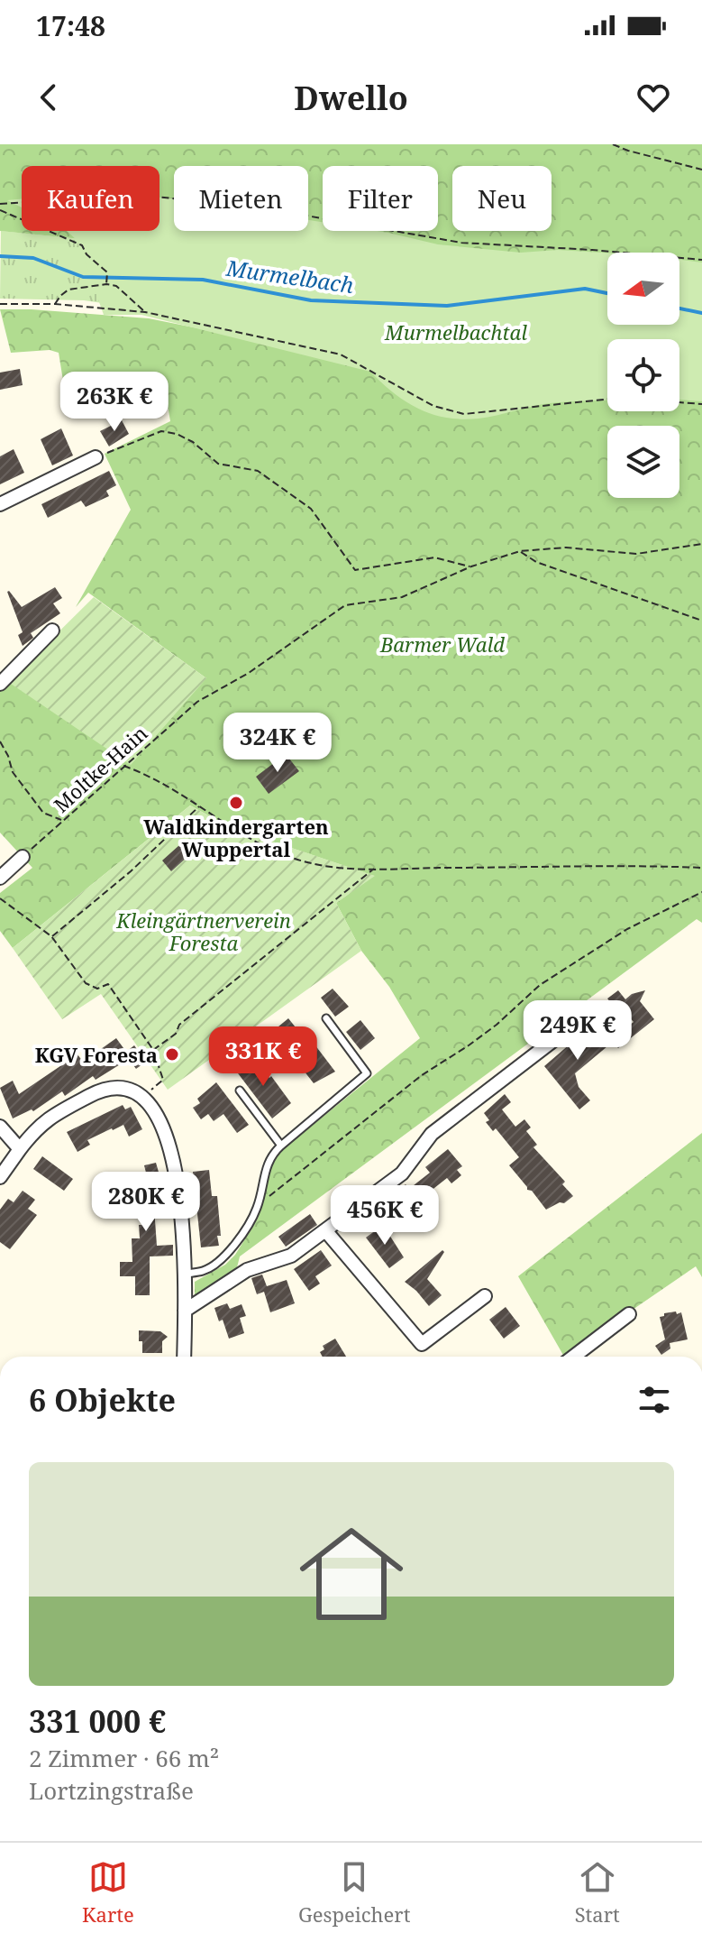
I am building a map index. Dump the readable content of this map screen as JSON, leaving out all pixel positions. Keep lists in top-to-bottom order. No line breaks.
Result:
{"streets":{"path":["Moltke-Hain"]},"water":["Murmelbach"],"parks":["Murmelbachtal","Barmer Wald","Kleingärtnerverein Foresta"],"places":["Waldkindergarten Wuppertal","KGV Foresta"],"north":"left","page":{"status":"17:48","header":"Dwello","chip":["Kaufen","Mieten","Filter","Neu"],"price":["263K €","324K €","249K €","331K €","280K €","456K €"],"heading":"6 Objekte","list":[{"name":"331 000 €","note":"2 Zimmer · 66 m² · Lortzingstraße"}],"tabs":["Karte","Gespeichert","Start"]}}
